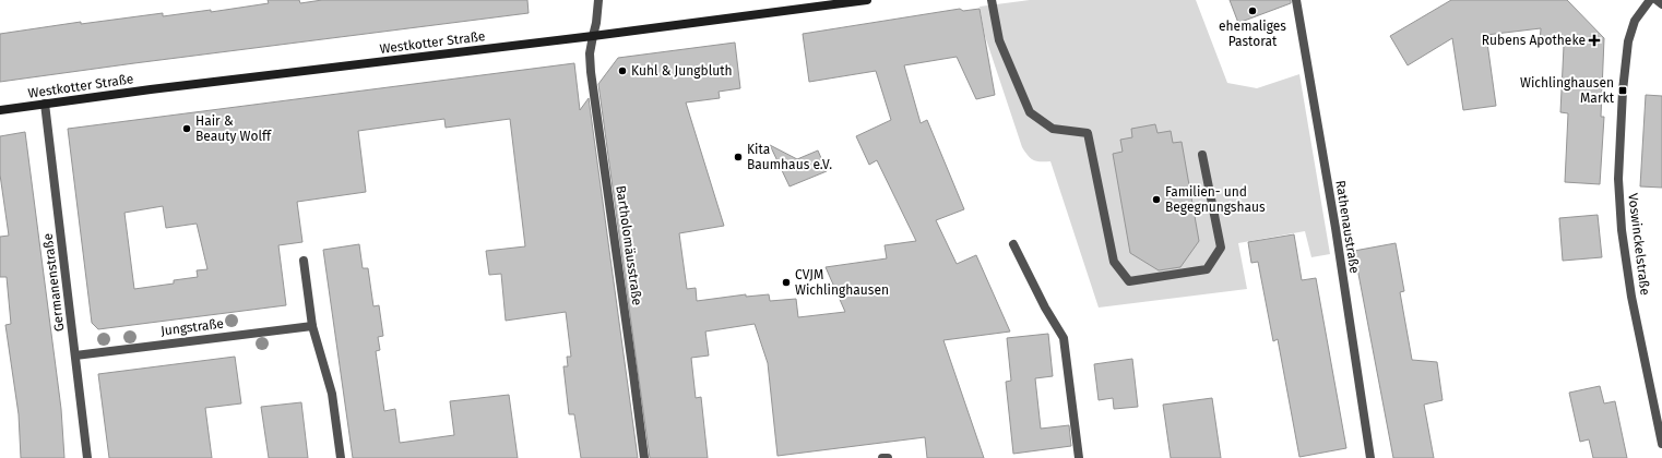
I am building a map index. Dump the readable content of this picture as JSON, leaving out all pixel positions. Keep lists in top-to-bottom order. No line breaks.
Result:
{"streets":{"main road":["Westkotter Straße"],"street":["Rathenaustraße","Voswinckelstraße","Bartholomäusstraße","Germanenstraße","Jungstraße"]},"crossings":[["Westkotter Straße","Bartholomäusstraße"],["Westkotter Straße","Germanenstraße"],["Germanenstraße","Jungstraße"]],"places":{"other":["ehemaliges Pastorat","Kuhl & Jungbluth","Hair & Beauty Wolff","Kita Baumhaus e.V.","Familien- und Begegnungshaus","CVJM Wichlinghausen"],"health":["Rubens Apotheke"],"transit":["Wichlinghausen Markt"]}}
